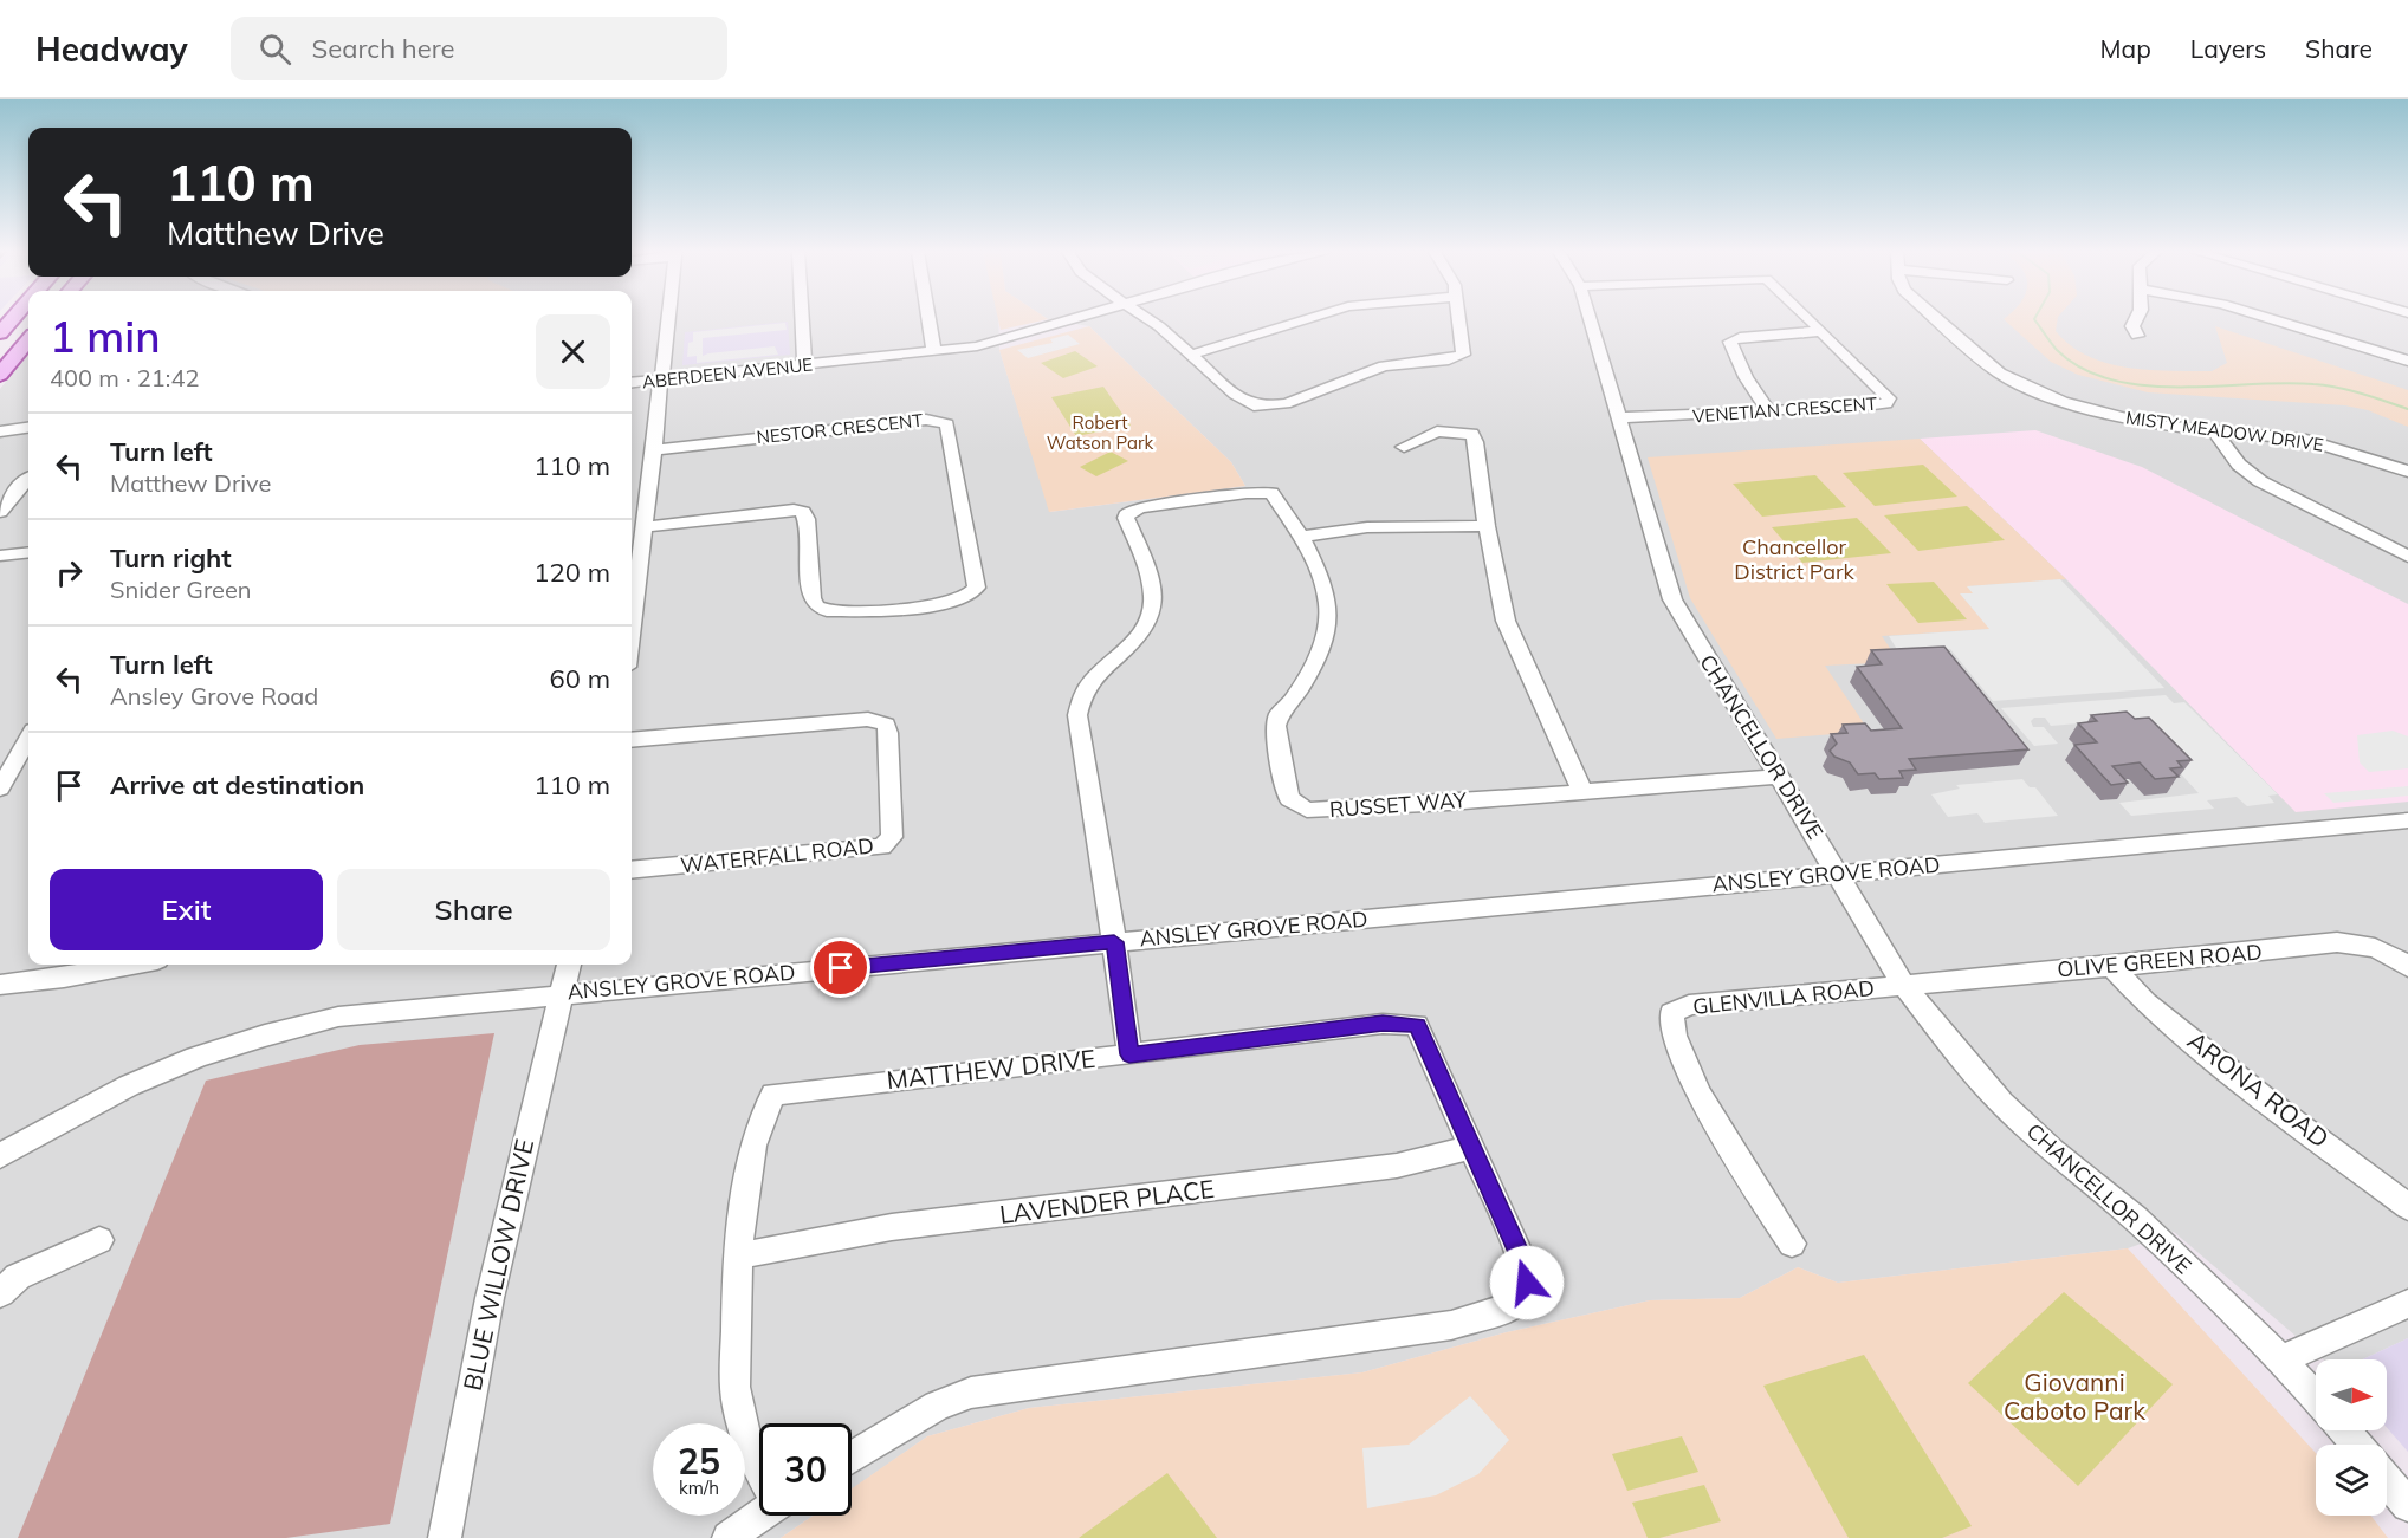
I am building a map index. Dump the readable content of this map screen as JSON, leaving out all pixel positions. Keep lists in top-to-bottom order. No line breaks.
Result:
{"streets":{"street":["ABERDEEN AVENUE","VENETIAN CRESCENT","NESTOR CRESCENT","MISTY MEADOW DRIVE","CHANCELLOR DRIVE","RUSSET WAY","WATERFALL ROAD","ANSLEY GROVE ROAD","OLIVE GREEN ROAD","GLENVILLA ROAD","MATTHEW DRIVE","ARONA ROAD","LAVENDER PLACE","BLUE WILLOW DRIVE"]},"crossings":[["VENETIAN CRESCENT","CHANCELLOR DRIVE"],["CHANCELLOR DRIVE","RUSSET WAY"],["CHANCELLOR DRIVE","ANSLEY GROVE ROAD"],["CHANCELLOR DRIVE","OLIVE GREEN ROAD"],["CHANCELLOR DRIVE","GLENVILLA ROAD"],["RUSSET WAY","ANSLEY GROVE ROAD"],["ANSLEY GROVE ROAD","BLUE WILLOW DRIVE"],["OLIVE GREEN ROAD","GLENVILLA ROAD"],["OLIVE GREEN ROAD","ARONA ROAD"],["MATTHEW DRIVE","LAVENDER PLACE"]],"parks":["Robert Watson Park","Chancellor District Park","Giovanni Caboto Park"],"north":"right","page":{"header":"Headway","search":"Search here","nav":["Map","Layers","Share"],"turn":["110 m","Matthew Drive"],"heading":["1 min","400 m · 21:42"],"list":[{"name":"Turn left","note":"Matthew Drive","value":"110 m"},{"name":"Turn right","note":"Snider Green","value":"120 m"},{"name":"Turn left","note":"Ansley Grove Road","value":"60 m"},{"name":"Arrive at destination","value":"110 m"}],"buttons":["Exit","Share"],"speed":"25 km/h","limit":"30"}}
